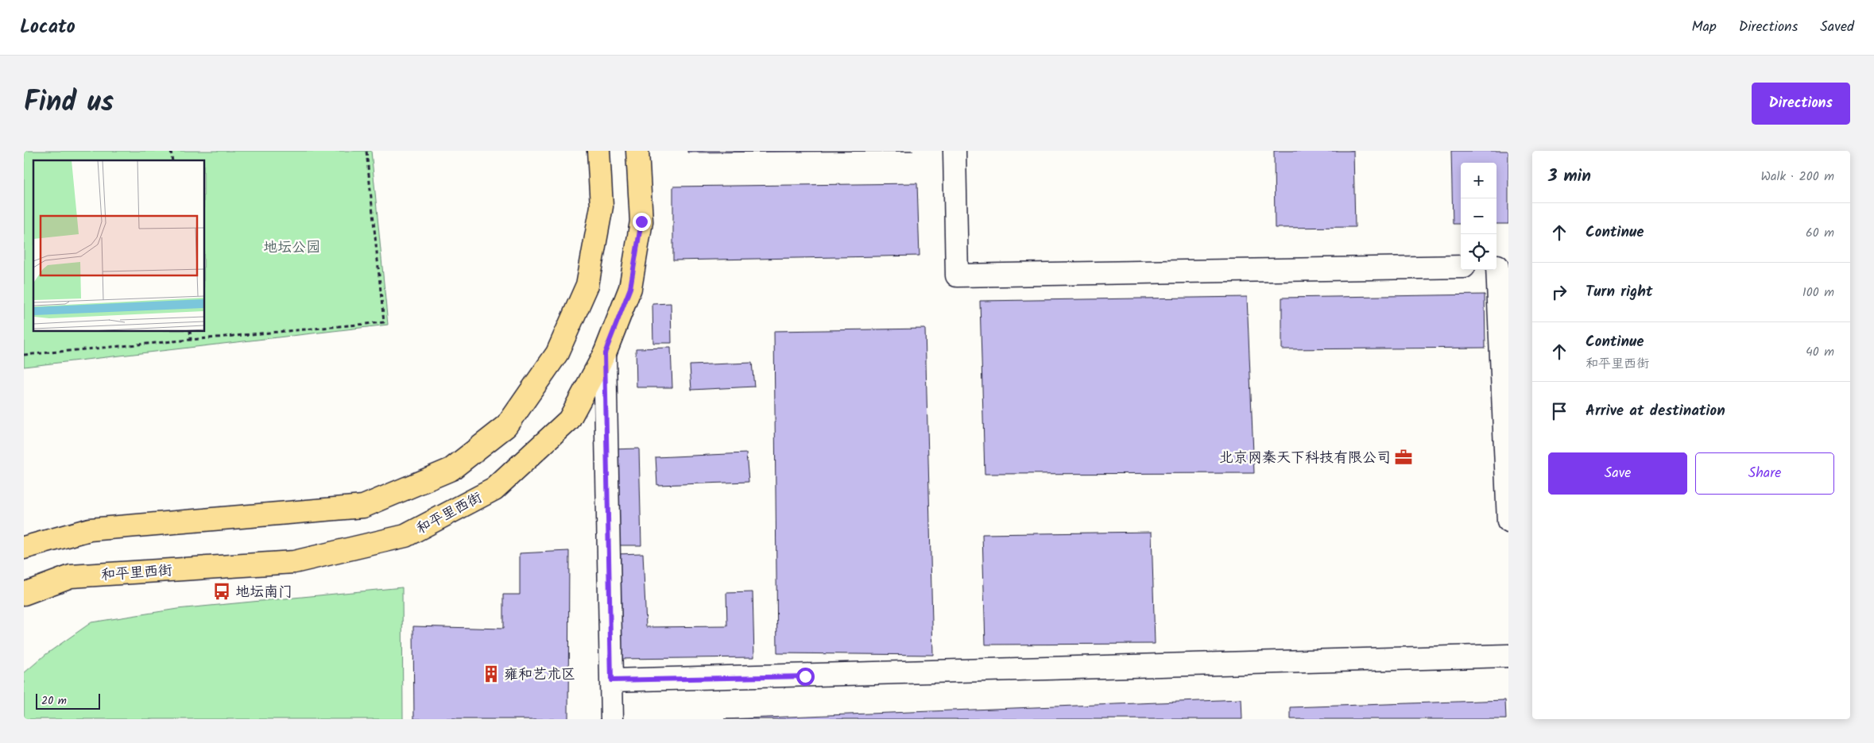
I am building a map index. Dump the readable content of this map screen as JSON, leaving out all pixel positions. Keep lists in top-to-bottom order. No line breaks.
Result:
{"streets":{"main road":["和平里西街"]},"parks":["地坛公园"],"places":{"office":["北京网秦天下科技有限公司"],"bus stop":["地坛南门"],"building":["雍和艺术区"]},"scale_bar":"20 m","page":{"header":"Locato","nav":["Map","Directions","Saved"],"title":"Find us","buttons":["Directions",["Save","Share"]],"heading":["3 min","Walk · 200 m"],"map_buttons":["+","−"],"list":[["Continue","60 m"],["Turn right","100 m"],["Continue","和平里西街","40 m"],"Arrive at destination"],"scale":"20 m"}}
